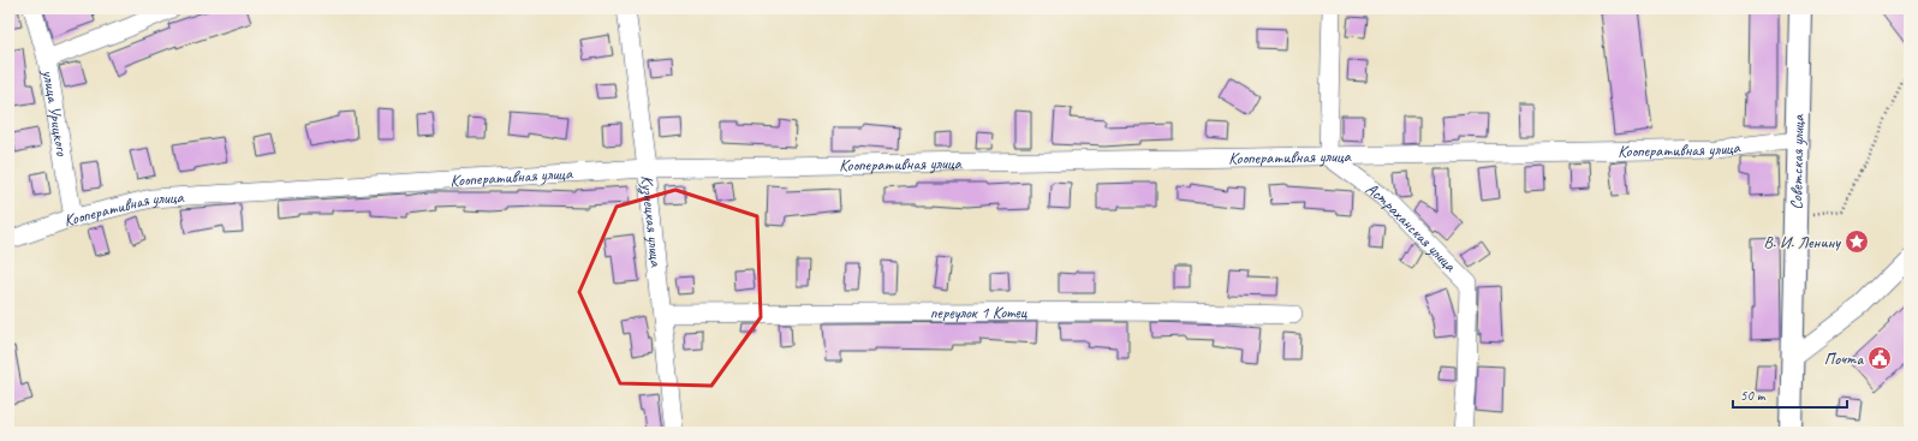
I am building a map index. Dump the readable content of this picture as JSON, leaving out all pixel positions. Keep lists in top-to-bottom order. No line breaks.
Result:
{"streets":{"street":["улица Урицкого","Кооперативная улица","Советская улица","Кузнецкая улица","Астраханская улица","переулок 1 Котец"]},"crossings":[["улица Урицкого","Кооперативная улица"],["Кооперативная улица","Советская улица"],["Кооперативная улица","Кузнецкая улица"],["Кооперативная улица","Астраханская улица"],["Кузнецкая улица","переулок 1 Котец"]],"places":{"place":["В. И. Ленину"],"public building":["Почта"]},"scale_bar":"50 m"}
